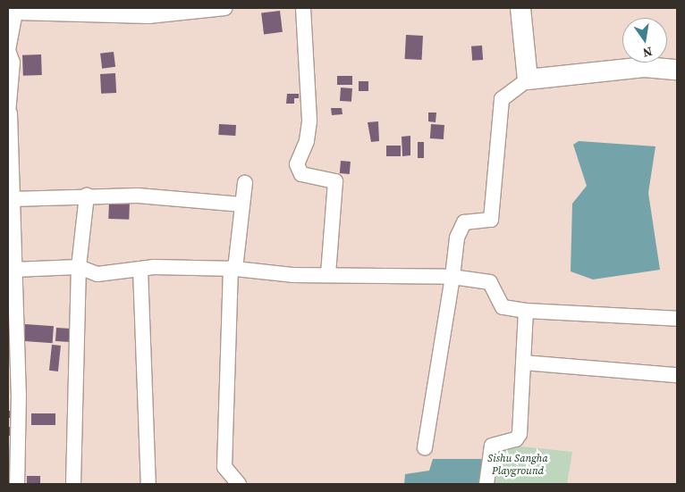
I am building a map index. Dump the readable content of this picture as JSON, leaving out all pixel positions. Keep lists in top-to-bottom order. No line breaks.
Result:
{"parks":["Sishu Sangha Playground"],"north":"bottom"}
